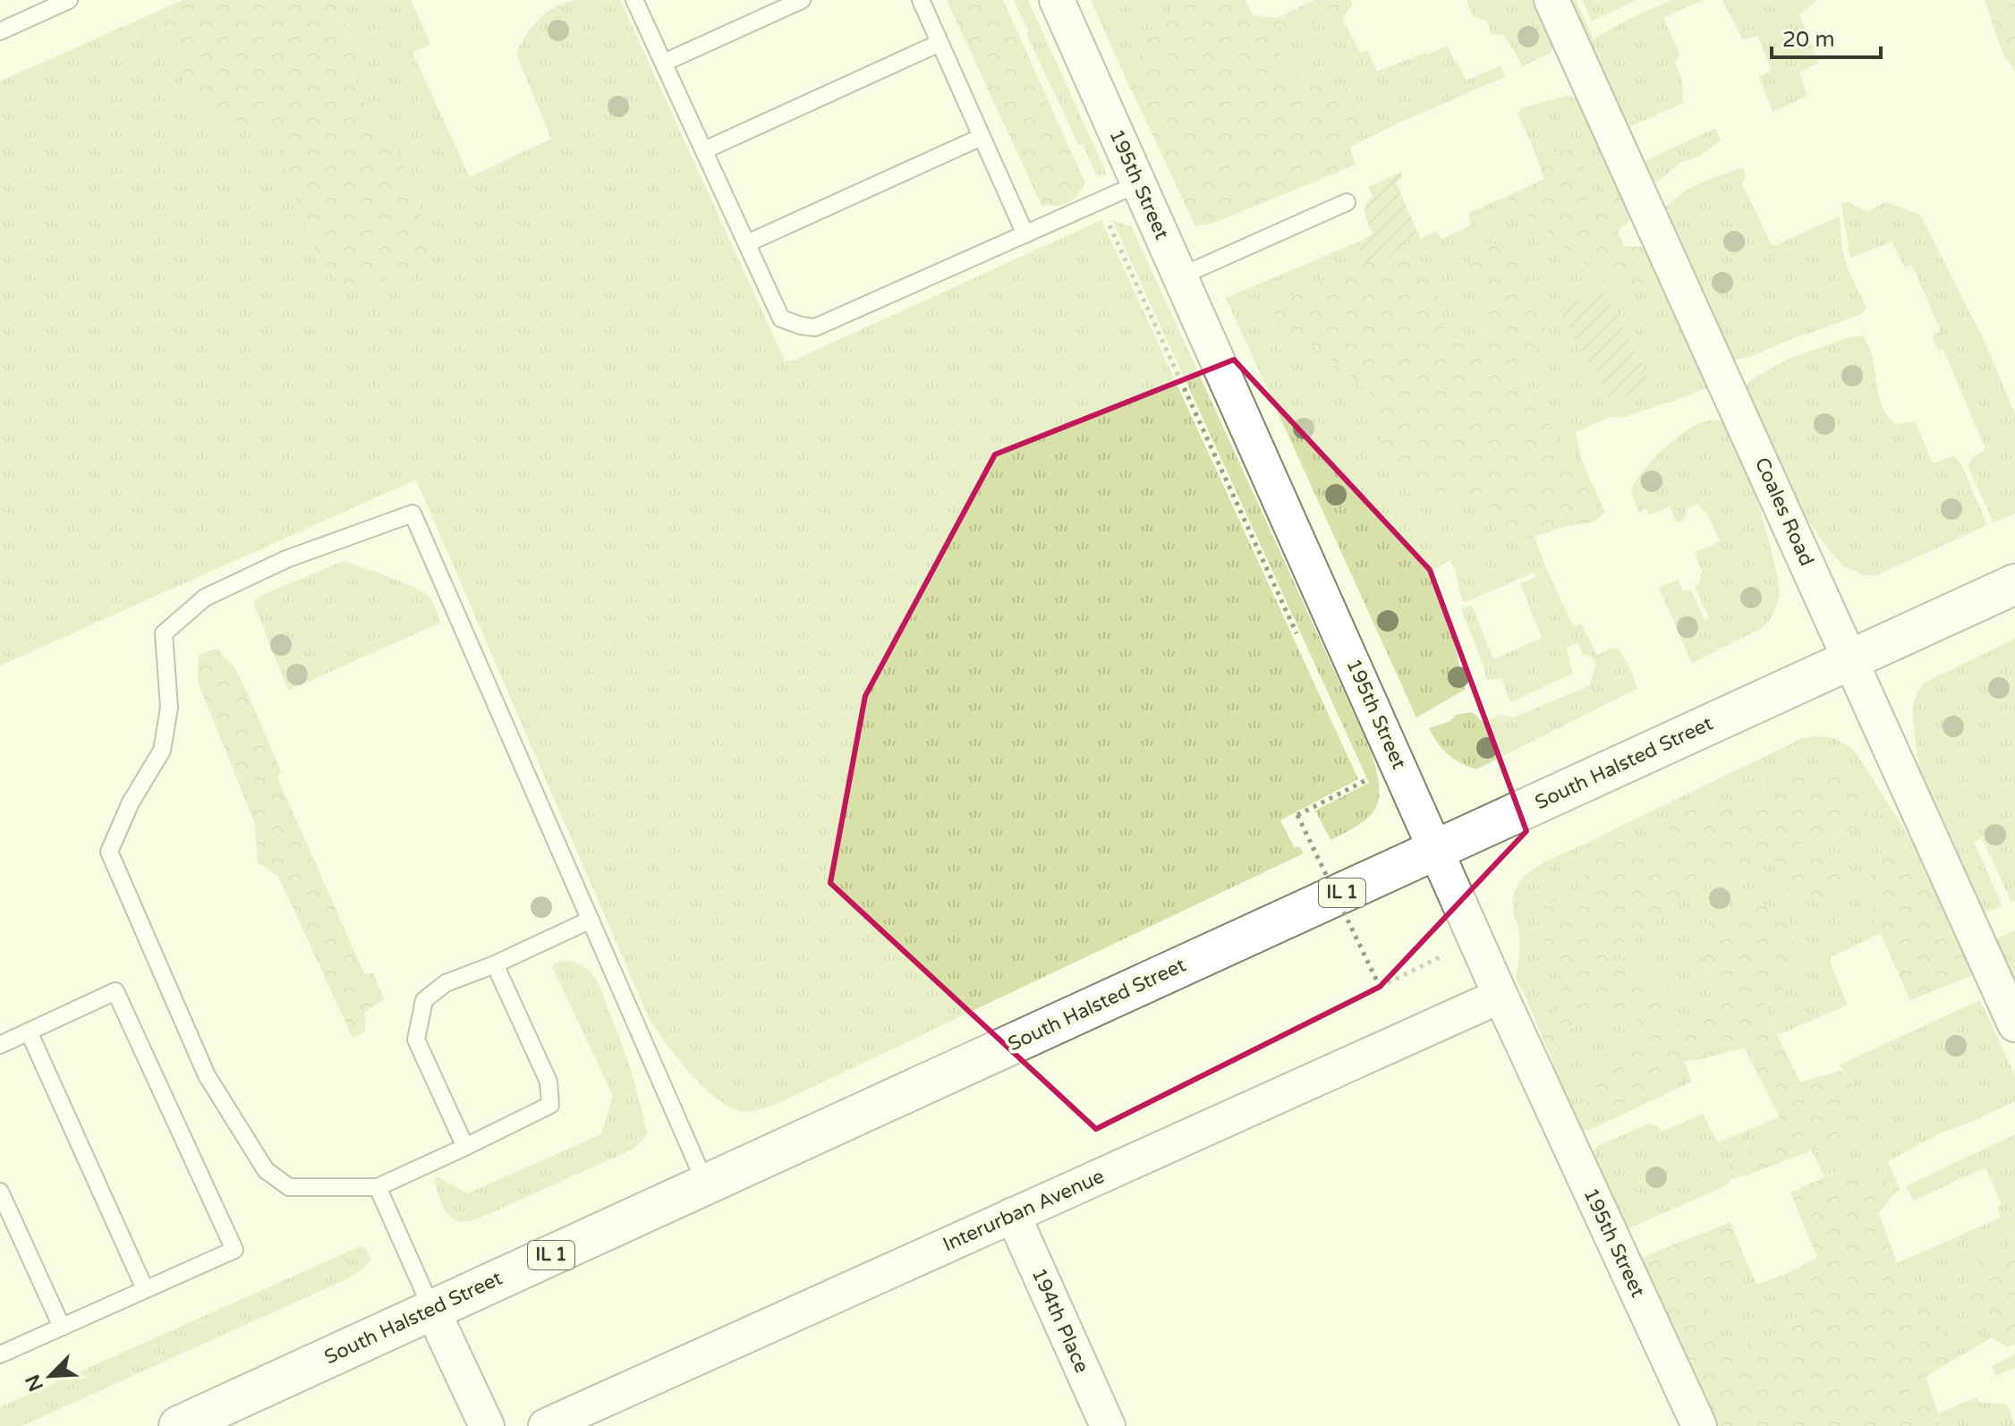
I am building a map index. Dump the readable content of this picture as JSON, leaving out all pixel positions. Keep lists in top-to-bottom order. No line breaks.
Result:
{"streets":{"main road":["South Halsted Street","IL 1"],"street":["195th Street","Coales Road","Interurban Avenue","194th Place"]},"crossings":[["195th Street","South Halsted Street"],["195th Street","Interurban Avenue"],["Coales Road","South Halsted Street"],["Interurban Avenue","194th Place"]],"scale_bar":"20 m","north":"bottom left"}
